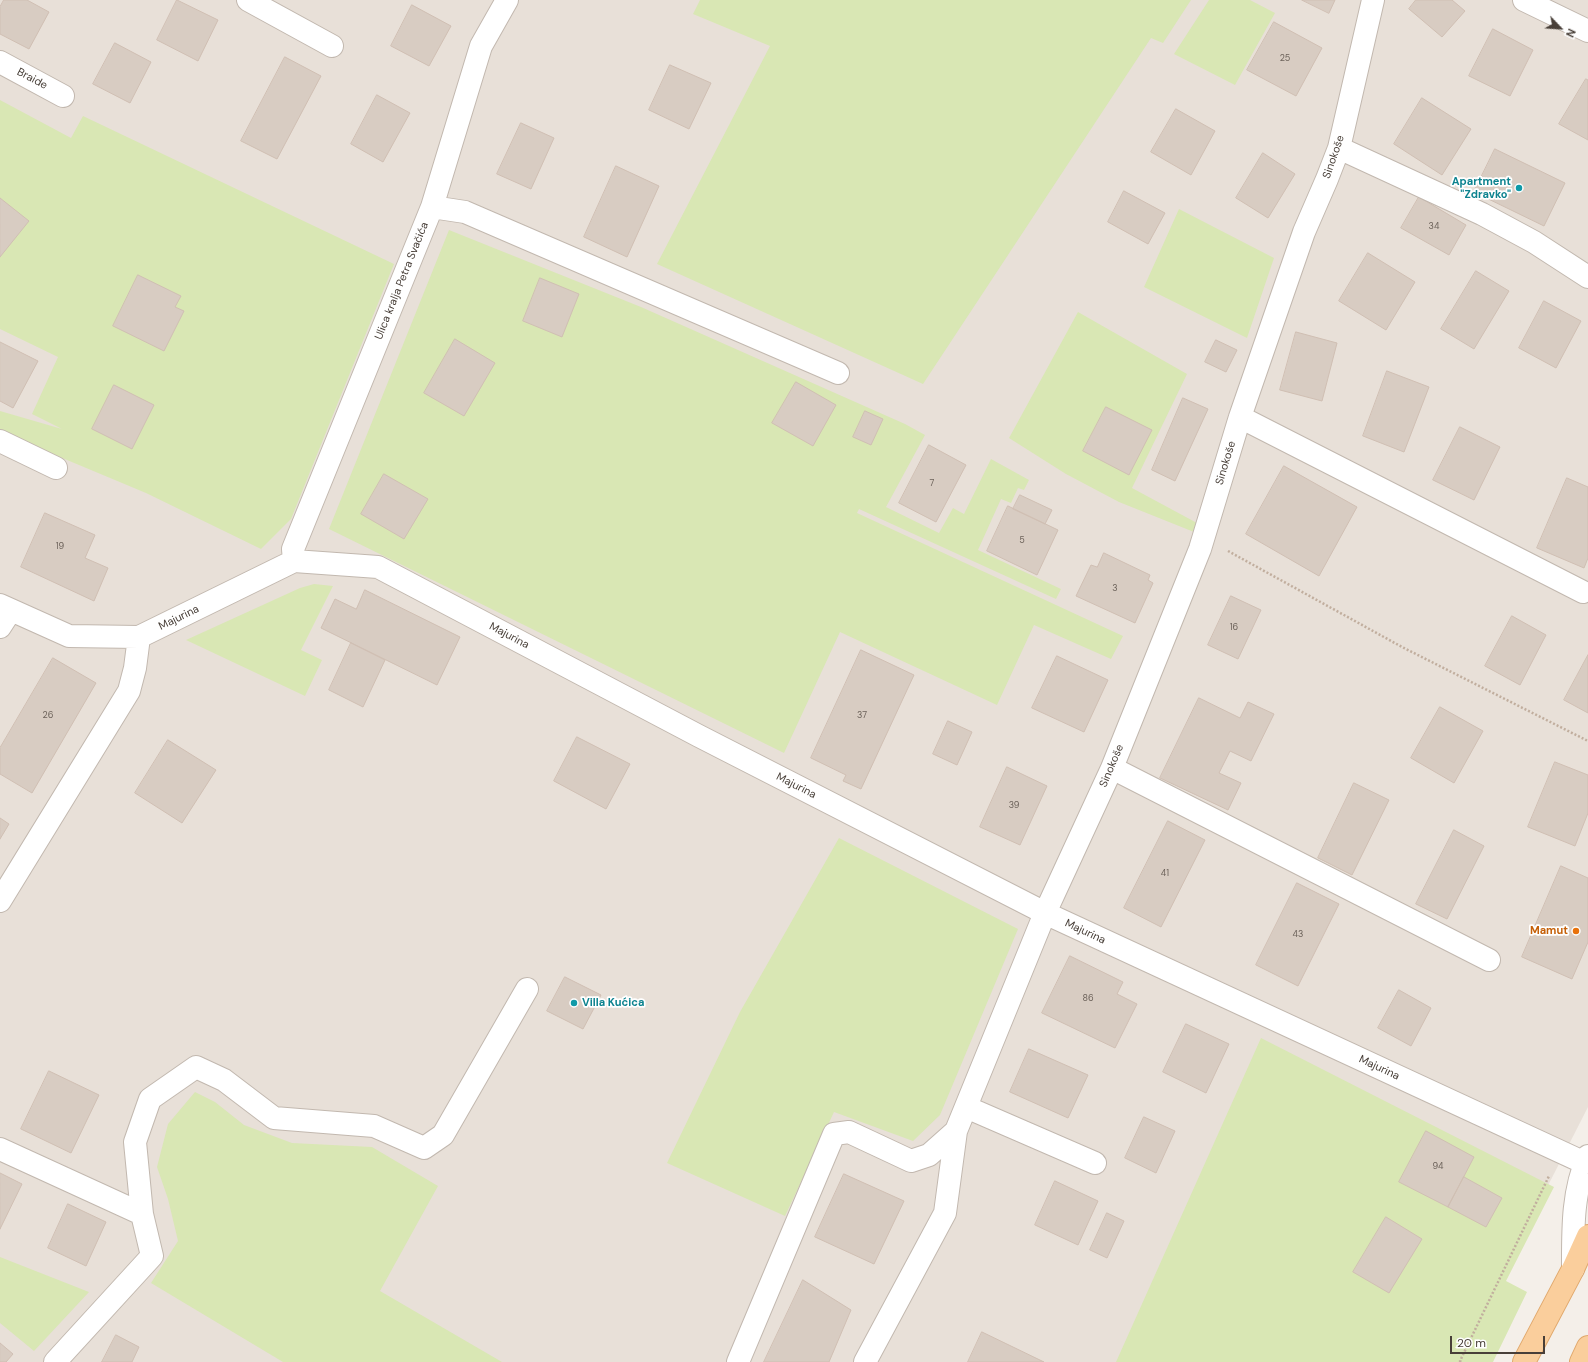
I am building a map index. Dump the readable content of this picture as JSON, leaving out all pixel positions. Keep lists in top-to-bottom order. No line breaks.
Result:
{"streets":{"street":["Braide","Sinokoše","Ulica kralja Petra Svačića","Majurina"]},"crossings":[["Sinokoše","Majurina"],["Ulica kralja Petra Svačića","Majurina"]],"places":["Apartment \"Zdravko\"","Mamut","Villa Kućica"],"house_numbers":["25","34","7","5","19","3","16","26","37","39","41","43","86","94"],"scale_bar":"20 m","north":"bottom right"}
